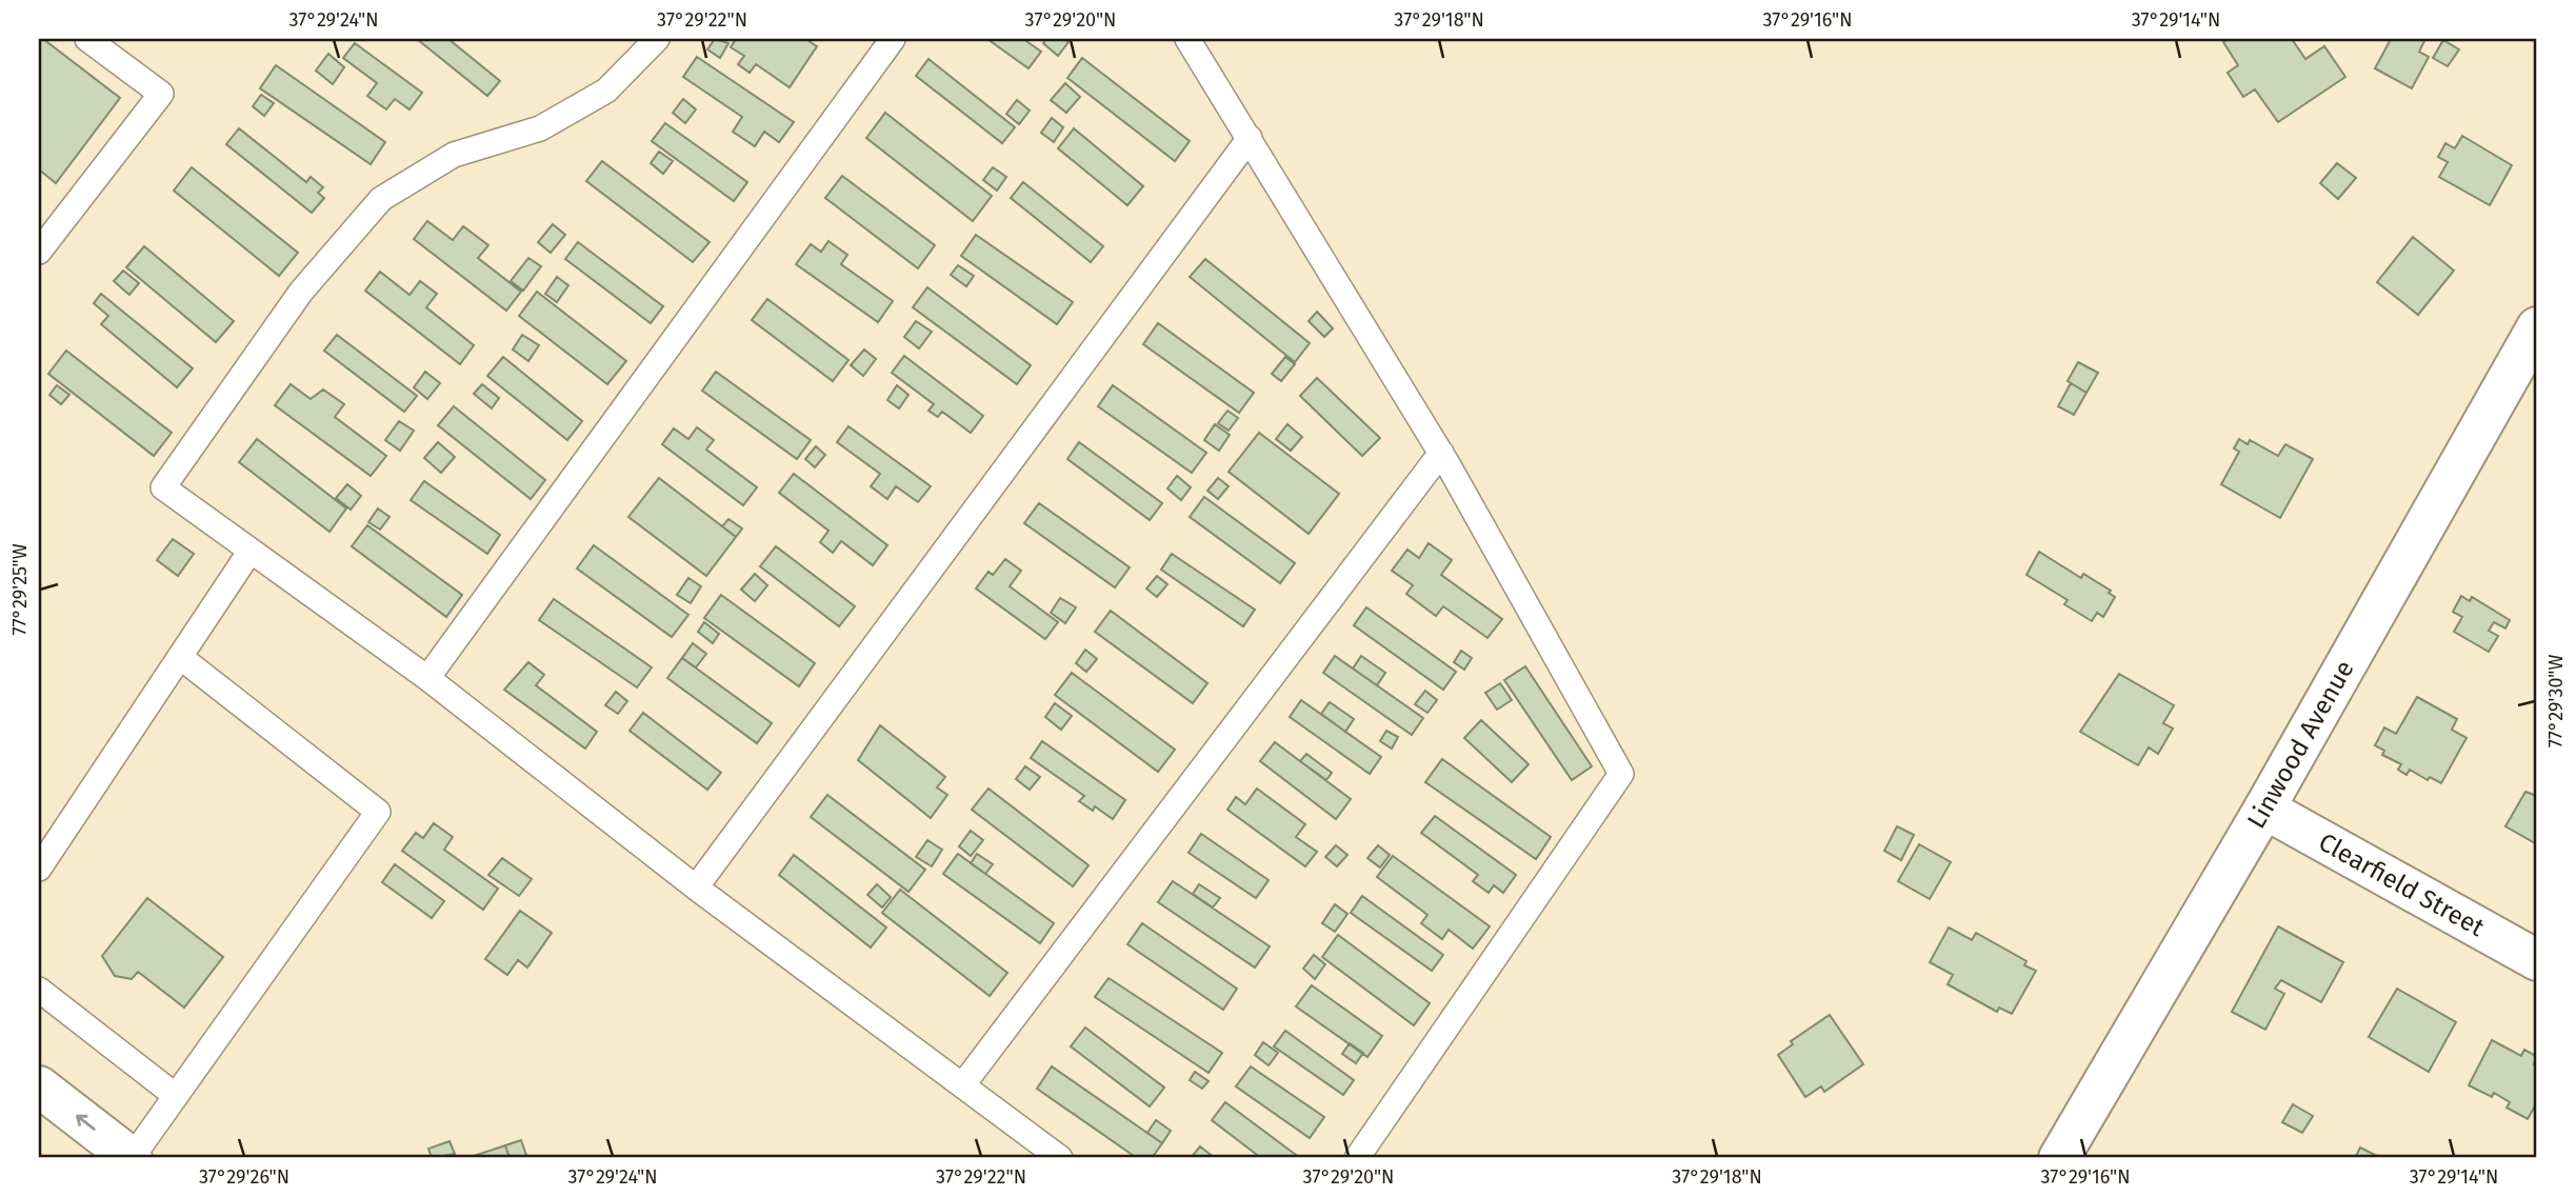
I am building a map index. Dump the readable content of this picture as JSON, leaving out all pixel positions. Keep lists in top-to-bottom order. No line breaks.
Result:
{"streets":{"street":["Linwood Avenue","Clearfield Street"]},"crossings":[["Linwood Avenue","Clearfield Street"]],"coordinates":["37°29'24\"N","37°29'22\"N","37°29'20\"N","37°29'18\"N","37°29'16\"N","37°29'14\"N","77°29'25\"W","77°29'30\"W","37°29'26\"N"]}
